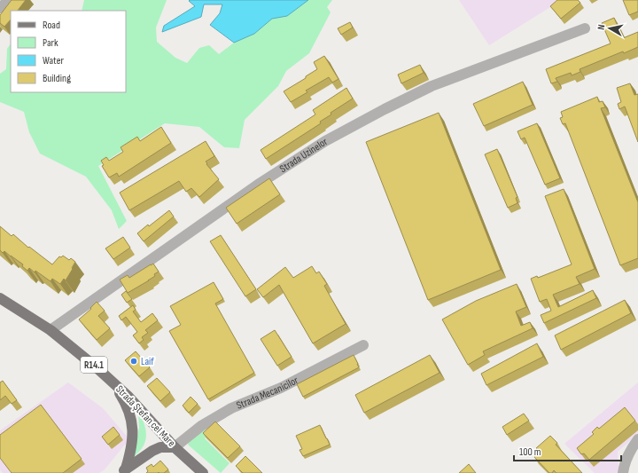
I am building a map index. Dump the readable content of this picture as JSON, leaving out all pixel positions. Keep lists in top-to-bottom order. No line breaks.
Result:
{"streets":{"main road":["R14.1","Strada Ștefan cel Mare"],"street":["Strada Uzinelor","Strada Mecanicilor"]},"crossings":[["Strada Uzinelor","Strada Ștefan cel Mare"],["R14.1","Strada Mecanicilor"],["R14.1","Strada Ștefan cel Mare"],["Strada Mecanicilor","Strada Ștefan cel Mare"]],"places":["Laif"],"legend":["Road","Park","Water","Building"],"scale_bar":"100 m","north":"left"}
